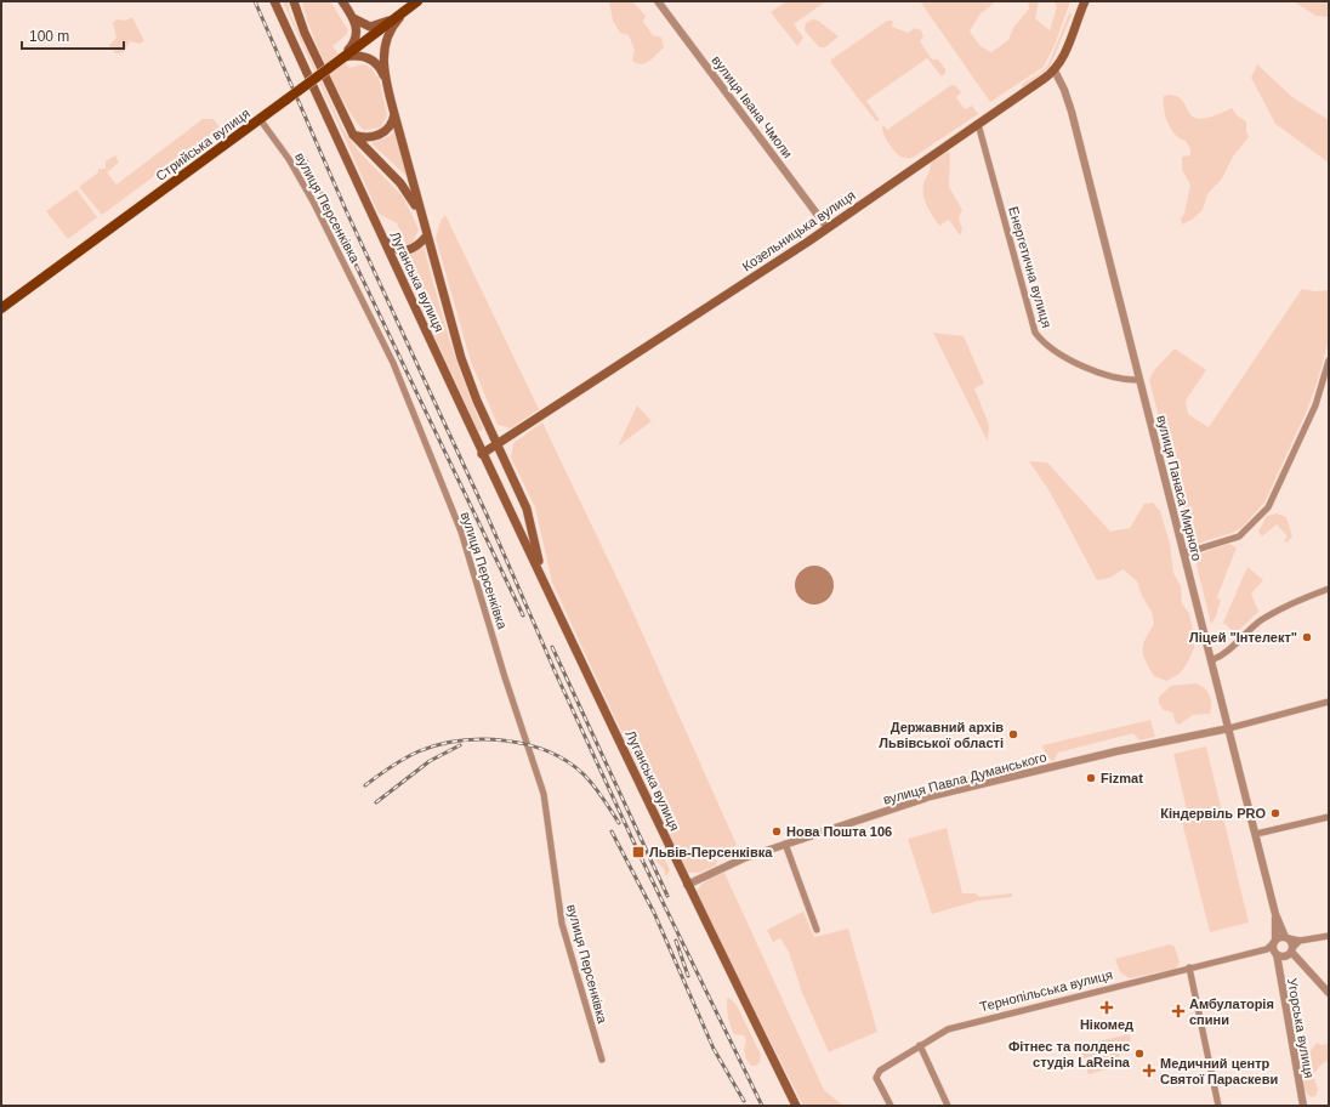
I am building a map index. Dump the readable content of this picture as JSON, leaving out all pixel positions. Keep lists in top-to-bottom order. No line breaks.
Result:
{"streets":{"main road":["Стрийська вулиця","Козельницька вулиця","Луганська вулиця"],"street":["вулиця Івана Чмоли","вулиця Персенківка","Енергетична вулиця","вулиця Панаса Мирного","вулиця Павла Думанського","Тернопільська вулиця","Угорська вулиця"]},"crossings":[["вулиця Івана Чмоли","Козельницька вулиця"],["Стрийська вулиця","вулиця Персенківка"],["Стрийська вулиця","Луганська вулиця"],["Козельницька вулиця","Енергетична вулиця"],["Козельницька вулиця","Луганська вулиця"],["Козельницька вулиця","вулиця Панаса Мирного"],["Енергетична вулиця","вулиця Панаса Мирного"],["Луганська вулиця","вулиця Павла Думанського"],["вулиця Панаса Мирного","вулиця Павла Думанського"],["вулиця Панаса Мирного","Угорська вулиця"],["Тернопільська вулиця","Угорська вулиця"]],"places":{"other":["Ліцей \"Інтелект\"","Державний архів Львівської області","Fizmat","Кіндервіль PRO","Нова Пошта 106","Фітнес та полденс студія LaReina"],"transit":["Львів-Персенківка"],"health":["Нікомед","Амбулаторія спини","Медичний центр Святої Параскеви"]},"scale_bar":"100 m"}
